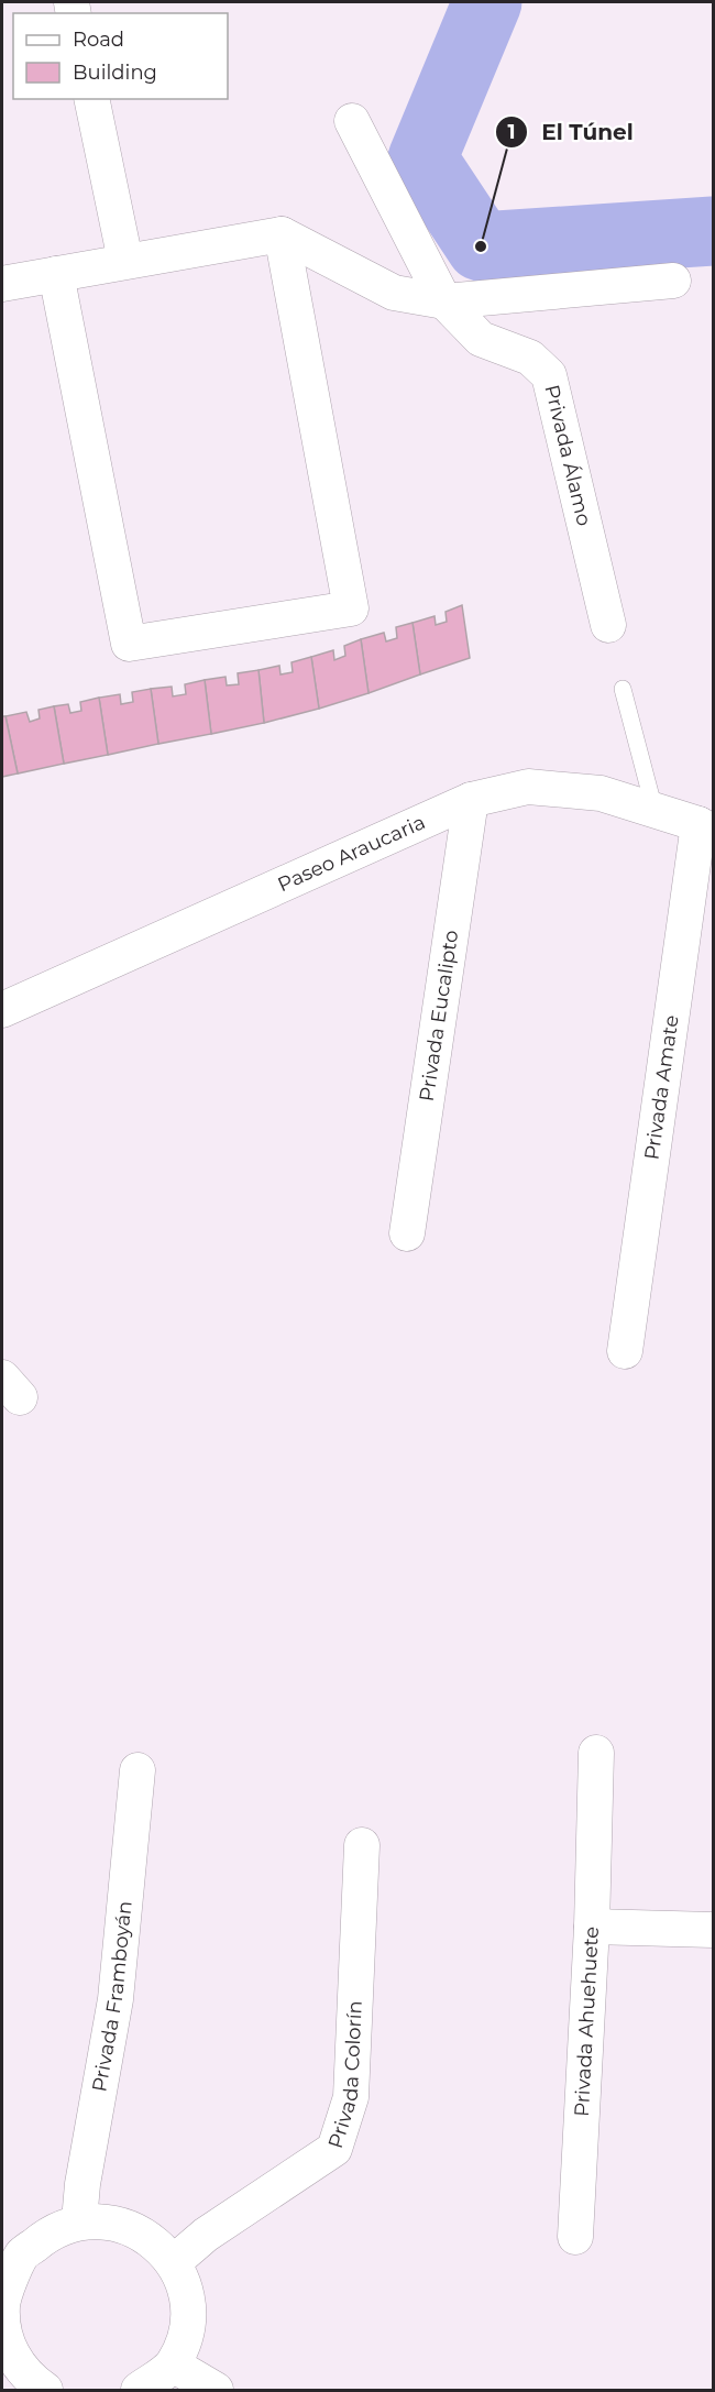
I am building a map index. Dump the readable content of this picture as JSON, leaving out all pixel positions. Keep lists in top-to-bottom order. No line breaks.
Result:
{"streets":{"street":["Privada Álamo","Paseo Araucaria","Privada Eucalipto","Privada Amate","Privada Framboyán","Privada Ahuehuete","Privada Colorín"]},"crossings":[["Paseo Araucaria","Privada Eucalipto"],["Paseo Araucaria","Privada Amate"]],"places":["El Túnel"],"legend":["Road","Building"]}
